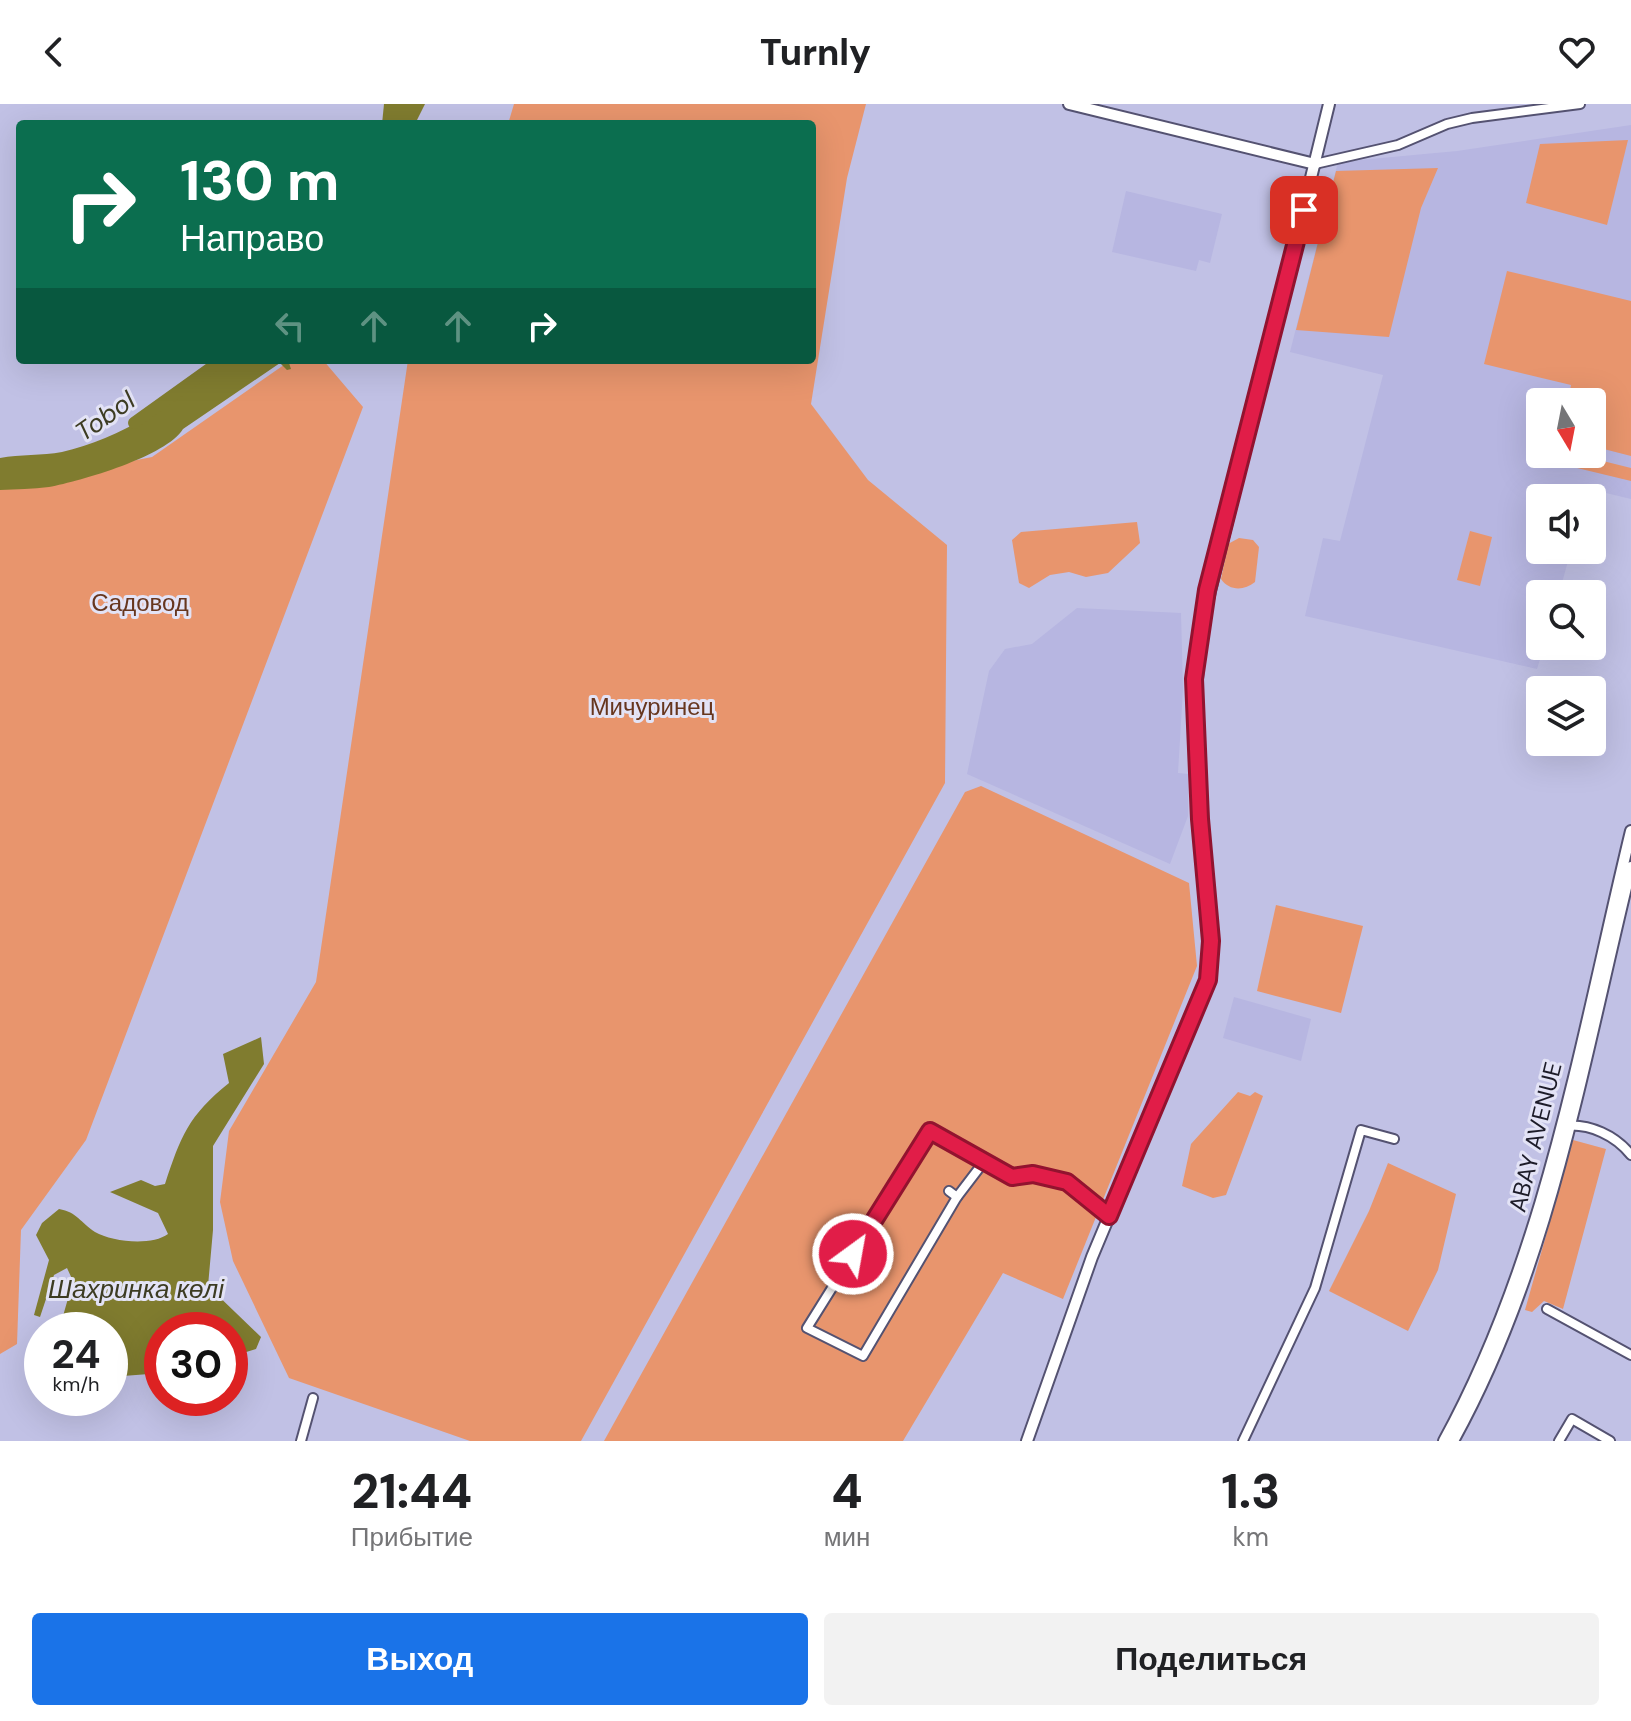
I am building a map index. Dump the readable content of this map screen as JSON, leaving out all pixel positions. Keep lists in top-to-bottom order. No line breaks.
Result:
{"streets":{"main road":["ABAY AVENUE"]},"water":["Tobol","Шахринка көлі"],"parks":["Садовод","Мичуринец"],"north":"bottom","page":{"header":"Turnly","turn":["130 m","Направо"],"speed":"24 km/h","limit":"30","eta":["21:44","Прибытие","4","мин","1.3","km"],"buttons":["Выход","Поделиться"]}}
